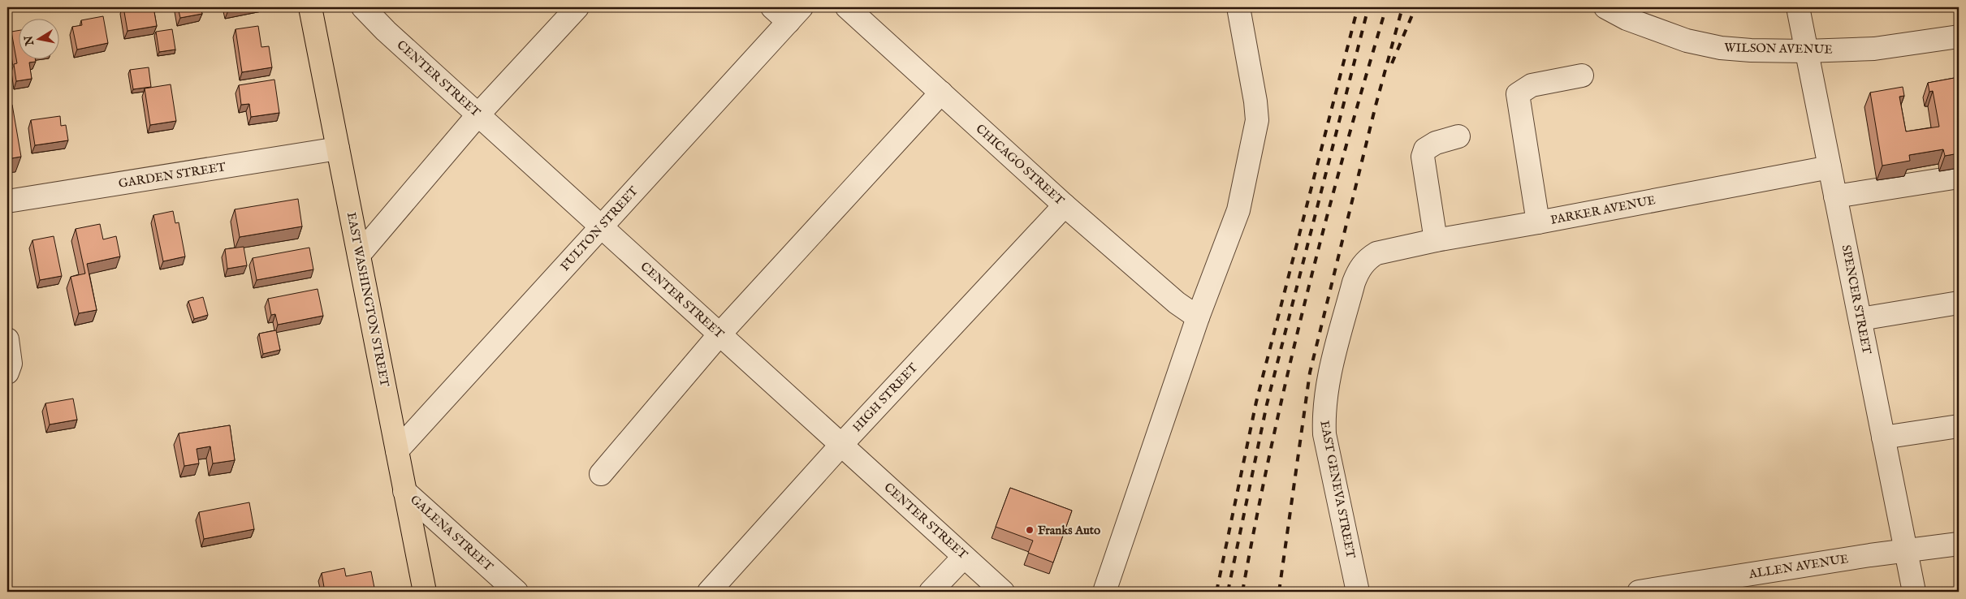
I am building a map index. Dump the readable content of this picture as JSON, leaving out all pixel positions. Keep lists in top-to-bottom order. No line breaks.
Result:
{"streets":{"main road":["EAST WASHINGTON STREET"],"street":["WILSON AVENUE","CENTER STREET","CHICAGO STREET","GARDEN STREET","PARKER AVENUE","FULTON STREET","SPENCER STREET","HIGH STREET","EAST GENEVA STREET","GALENA STREET","ALLEN AVENUE"]},"crossings":[["WILSON AVENUE","SPENCER STREET"],["CENTER STREET","FULTON STREET"],["CENTER STREET","HIGH STREET"],["CHICAGO STREET","HIGH STREET"],["GARDEN STREET","EAST WASHINGTON STREET"],["PARKER AVENUE","SPENCER STREET"],["PARKER AVENUE","EAST GENEVA STREET"],["FULTON STREET","EAST WASHINGTON STREET"],["EAST WASHINGTON STREET","GALENA STREET"],["SPENCER STREET","ALLEN AVENUE"]],"places":["Franks Auto"],"north":"left"}
